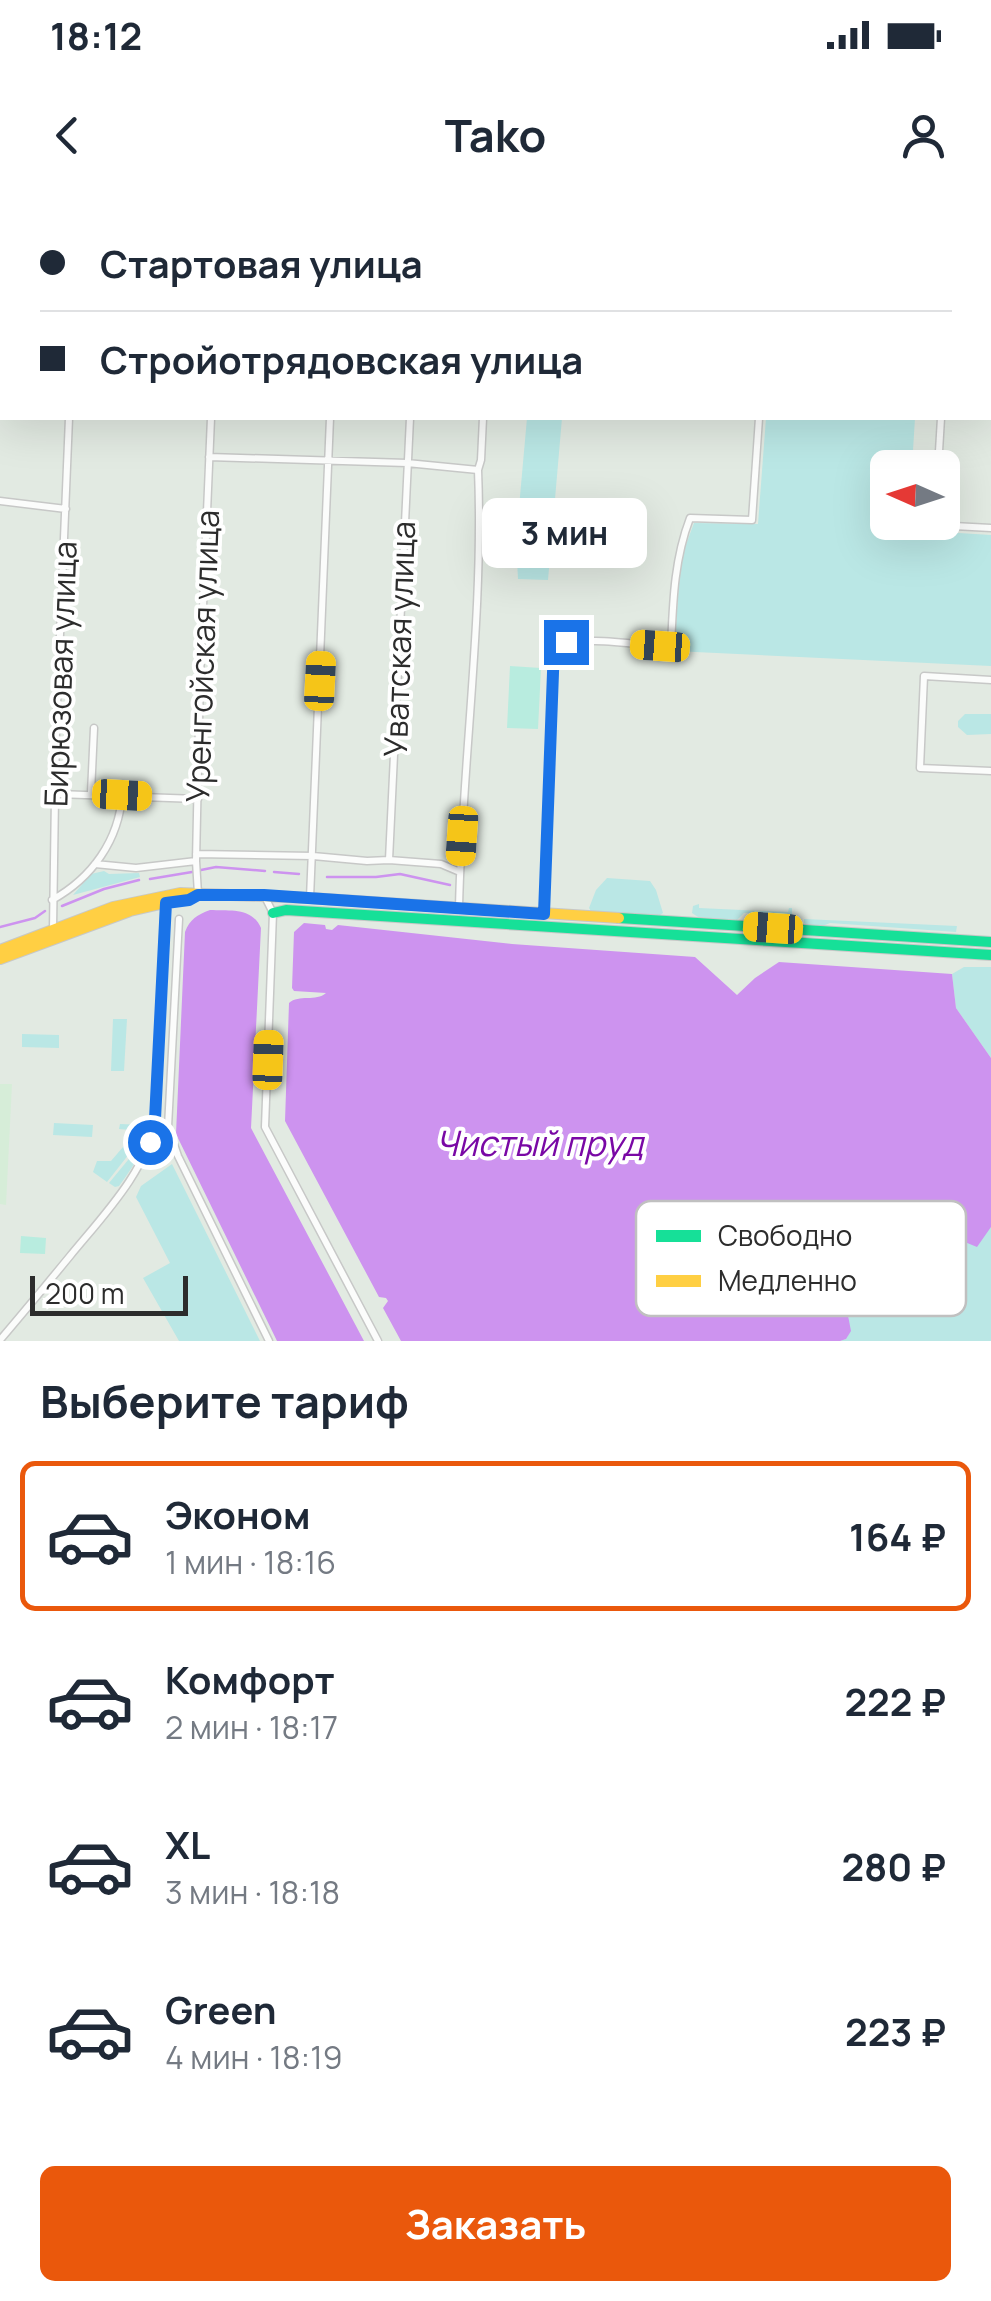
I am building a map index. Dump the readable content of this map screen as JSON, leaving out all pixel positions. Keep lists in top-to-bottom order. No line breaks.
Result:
{"streets":{"street":["Уватская улица","Уренгойская улица","Бирюзовая улица"]},"water":["Чистый пруд"],"legend":["Свободно","Медленно"],"scale_bar":"200 m","north":"left","page":{"status":"18:12","header":"Tako","banner":["Стартовая улица","Стройотрядовская улица"],"bubble":"3 мин","scale":"200 m","heading":"Выберите тариф","list":[{"name":"Эконом","note":"1 мин · 18:16","value":"164 ₽"},{"name":"Комфорт","note":"2 мин · 18:17","value":"222 ₽"},{"name":"XL","note":"3 мин · 18:18","value":"280 ₽"},{"name":"Green","note":"4 мин · 18:19","value":"223 ₽"}],"buttons":"Заказать"}}
